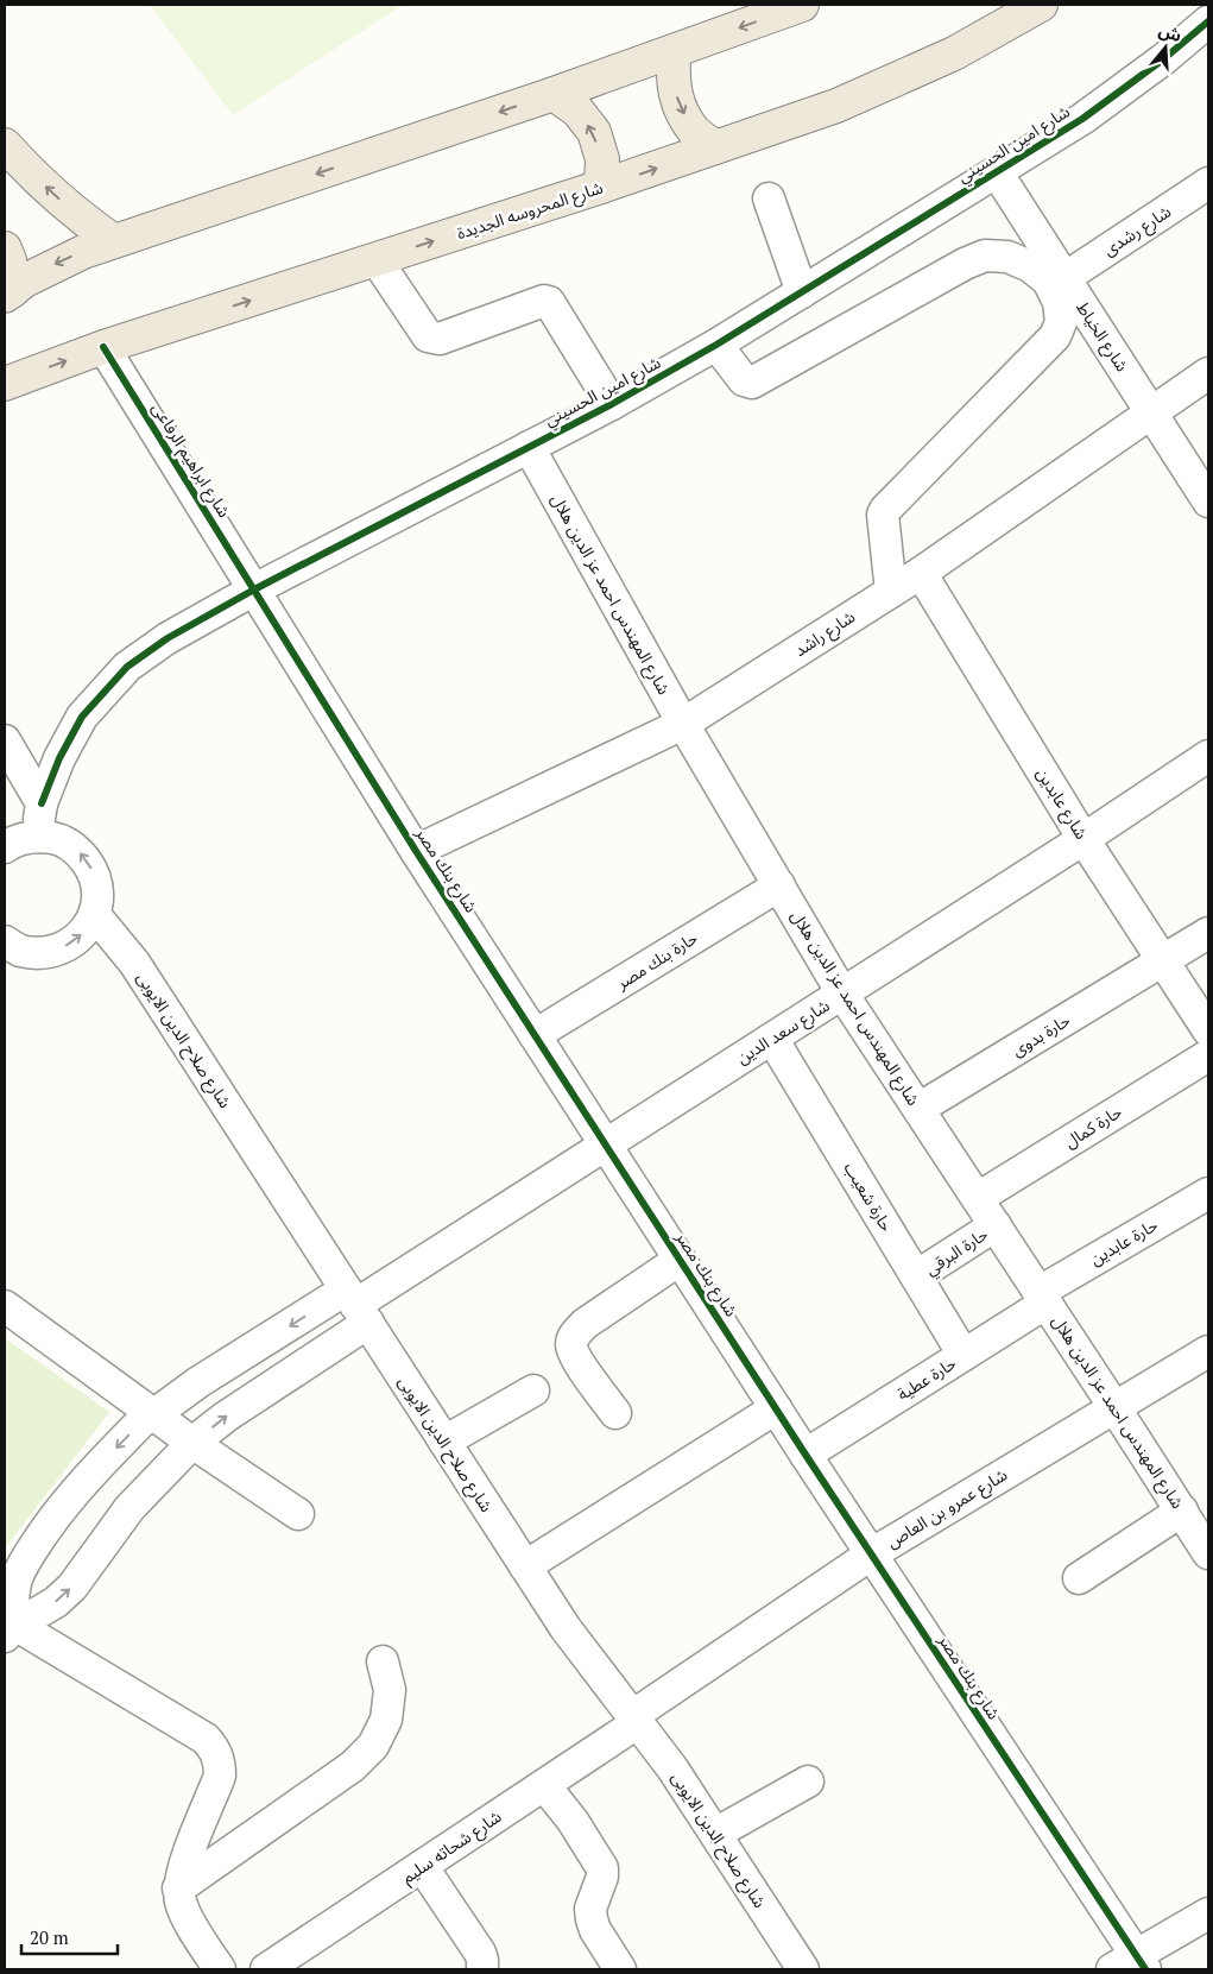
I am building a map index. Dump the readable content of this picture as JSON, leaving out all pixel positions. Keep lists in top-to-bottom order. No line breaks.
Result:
{"streets":{"main road":["شارع المحروسه الجديدة"],"street":["شارع امين الحسيني","شارع رشدى","شارع الخياط","شارع ابراهيم الرفاعى","شارع المهندس احمد عز الدين هلال","شارع راشد","شارع عابدين","شارع بنك مصر","حارة بنك مصر","شارع سعد الدين","حارة بدوى","شارع صلاح الدين الايوبى","حارة كمال","حارة شعيب","حارة عابدين","حارة البرقي","حارة عطية","شارع عمرو بن العاص","شارع شحاته سليم"]},"crossings":[["شارع امين الحسيني","شارع الخياط"],["شارع امين الحسيني","شارع ابراهيم الرفاعى"],["شارع امين الحسيني","شارع المهندس احمد عز الدين هلال"],["شارع امين الحسيني","شارع بنك مصر"],["شارع المحروسه الجديدة","شارع ابراهيم الرفاعى"],["شارع رشدى","شارع الخياط"],["شارع الخياط","شارع راشد"],["شارع ابراهيم الرفاعى","شارع بنك مصر"],["شارع المهندس احمد عز الدين هلال","شارع راشد"],["شارع المهندس احمد عز الدين هلال","حارة بنك مصر"],["شارع المهندس احمد عز الدين هلال","شارع سعد الدين"],["شارع المهندس احمد عز الدين هلال","حارة بدوى"],["شارع المهندس احمد عز الدين هلال","حارة كمال"],["شارع المهندس احمد عز الدين هلال","حارة عابدين"],["شارع المهندس احمد عز الدين هلال","حارة البرقي"],["شارع المهندس احمد عز الدين هلال","حارة عطية"],["شارع المهندس احمد عز الدين هلال","شارع عمرو بن العاص"],["شارع راشد","شارع عابدين"],["شارع راشد","شارع بنك مصر"],["شارع عابدين","شارع سعد الدين"],["شارع عابدين","حارة بدوى"],["شارع بنك مصر","حارة بنك مصر"],["شارع بنك مصر","شارع سعد الدين"],["شارع بنك مصر","حارة عطية"],["شارع بنك مصر","شارع عمرو بن العاص"],["شارع سعد الدين","شارع صلاح الدين الايوبى"],["شارع سعد الدين","حارة شعيب"],["شارع صلاح الدين الايوبى","شارع عمرو بن العاص"],["شارع صلاح الدين الايوبى","شارع شحاته سليم"],["حارة شعيب","حارة البرقي"],["حارة شعيب","حارة عطية"],["حارة عابدين","حارة عطية"],["شارع عمرو بن العاص","شارع شحاته سليم"]],"scale_bar":"20 m","north":"top"}
